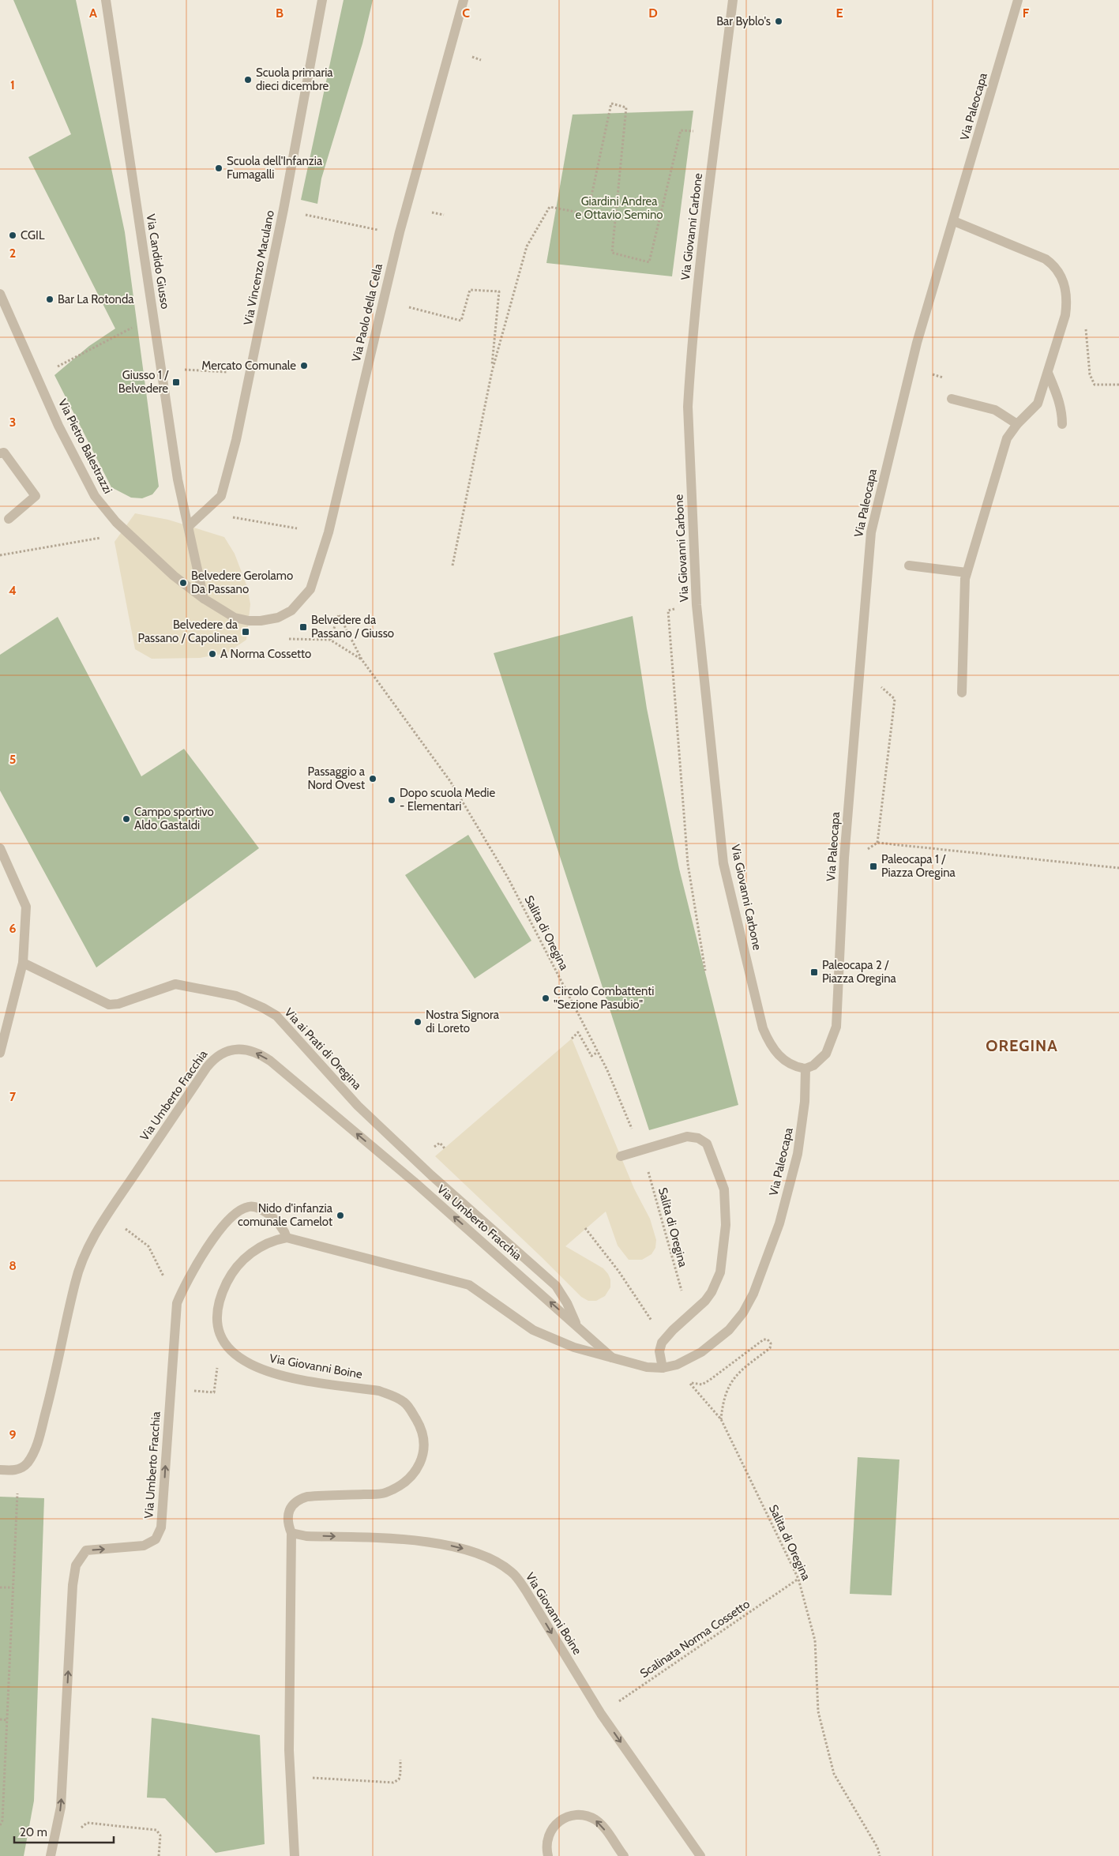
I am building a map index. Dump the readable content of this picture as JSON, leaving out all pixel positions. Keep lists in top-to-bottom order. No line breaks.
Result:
{"streets":{"street":["Via Paleocapa","Via Giovanni Carbone","Via Candido Giusso","Via Vincenzo Maculano","Via Paolo della Cella","Via Pietro Balestrazzi","Via ai Prati di Oregina","Via Umberto Fracchia","Via Giovanni Boine"],"path":["Salita di Oregina","Scalinata Norma Cossetto"]},"crossings":[["Via Paleocapa","Via Giovanni Carbone"],["Via Paleocapa","Via Umberto Fracchia"],["Via Candido Giusso","Via Vincenzo Maculano"],["Via Paolo della Cella","Via Pietro Balestrazzi"],["Salita di Oregina","Scalinata Norma Cossetto"],["Via ai Prati di Oregina","Via Umberto Fracchia"],["Via Giovanni Boine","Scalinata Norma Cossetto"]],"one_way":["Via Giovanni Boine"],"districts":["OREGINA"],"parks":["Giardini Andrea e Ottavio Semino"],"places":{"other":["Bar Byblo's","Scuola primaria dieci dicembre","Scuola dell'Infanzia Fumagalli","CGIL","Bar La Rotonda","Mercato Comunale","Belvedere Gerolamo Da Passano","A Norma Cossetto","Passaggio a Nord Ovest","Dopo scuola Medie - Elementari","Campo sportivo Aldo Gastaldi","Circolo Combattenti \"Sezione Pasubio\"","Nostra Signora di Loreto","Nido d'infanzia comunale Camelot"],"transit":["Giusso 1 / Belvedere","Belvedere da Passano / Giusso","Belvedere da Passano / Capolinea","Paleocapa 1 / Piazza Oregina","Paleocapa 2 / Piazza Oregina"]},"scale_bar":"20 m","grid":{"columns":["A","B","C","D","E","F"],"rows":["1","2","3","4","5","6","7","8","9"]}}
